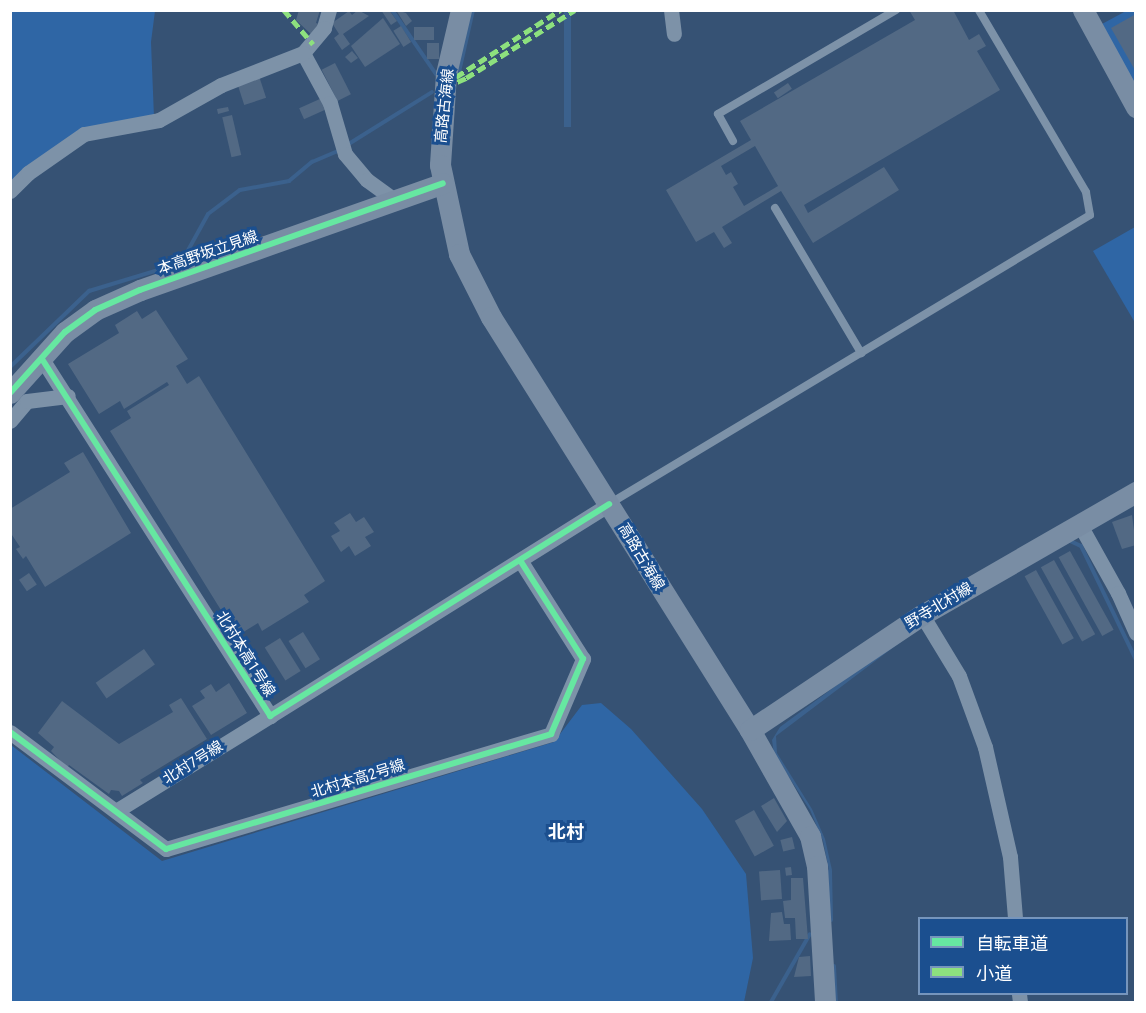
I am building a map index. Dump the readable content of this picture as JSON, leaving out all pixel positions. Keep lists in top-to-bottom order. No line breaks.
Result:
{"streets":{"main road":["高路古海線","本高野坂立見線","野寺北村線"],"street":["北村本高1号線","北村7号線","北村本高2号線"]},"crossings":[["高路古海線","本高野坂立見線"],["高路古海線","野寺北村線"],["高路古海線","北村本高1号線"],["本高野坂立見線","北村本高1号線"],["北村本高1号線","北村7号線"],["北村本高1号線","北村本高2号線"],["北村7号線","北村本高2号線"]],"districts":["北村"],"legend":["自転車道","小道"]}
